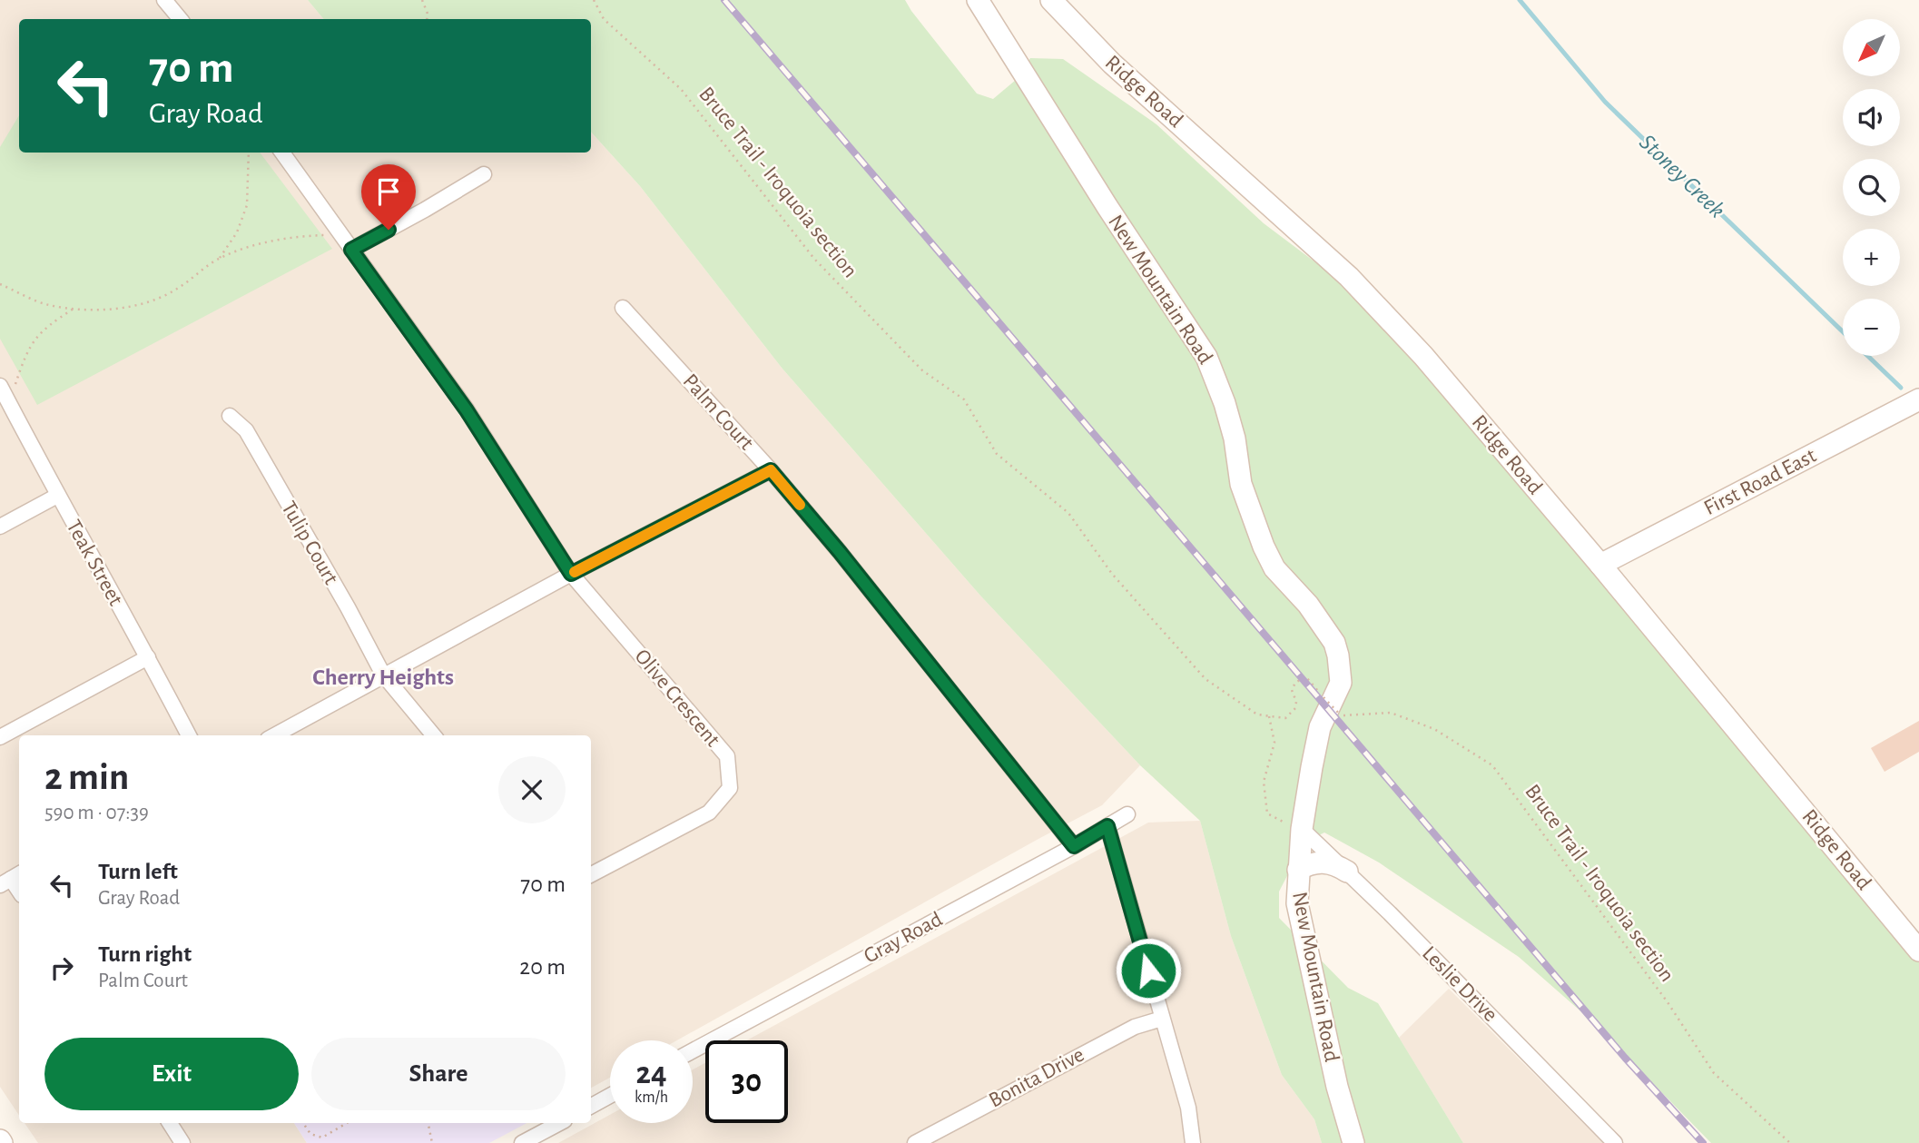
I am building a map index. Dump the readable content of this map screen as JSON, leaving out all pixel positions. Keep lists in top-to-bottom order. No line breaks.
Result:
{"streets":{"main road":["Ridge Road","New Mountain Road","First Road East"],"street":["Palm Court","Tulip Court","Teak Street","Olive Crescent","Gray Road","Leslie Drive","Bonita Drive"],"path":["Bruce Trail - Iroquoia section"]},"crossings":[["Ridge Road","First Road East"],["New Mountain Road","Leslie Drive"],["Palm Court","Gray Road"]],"districts":["Cherry Heights"],"water":["Stoney Creek"],"north":"bottom left","page":{"map_buttons":["+","−"],"turn":["70 m","Gray Road"],"heading":["2 min","590 m · 07:39"],"list":[{"name":"Turn left","note":"Gray Road","value":"70 m"},{"name":"Turn right","note":"Palm Court","value":"20 m"}],"buttons":["Exit","Share"],"speed":"24 km/h","limit":"30"}}
